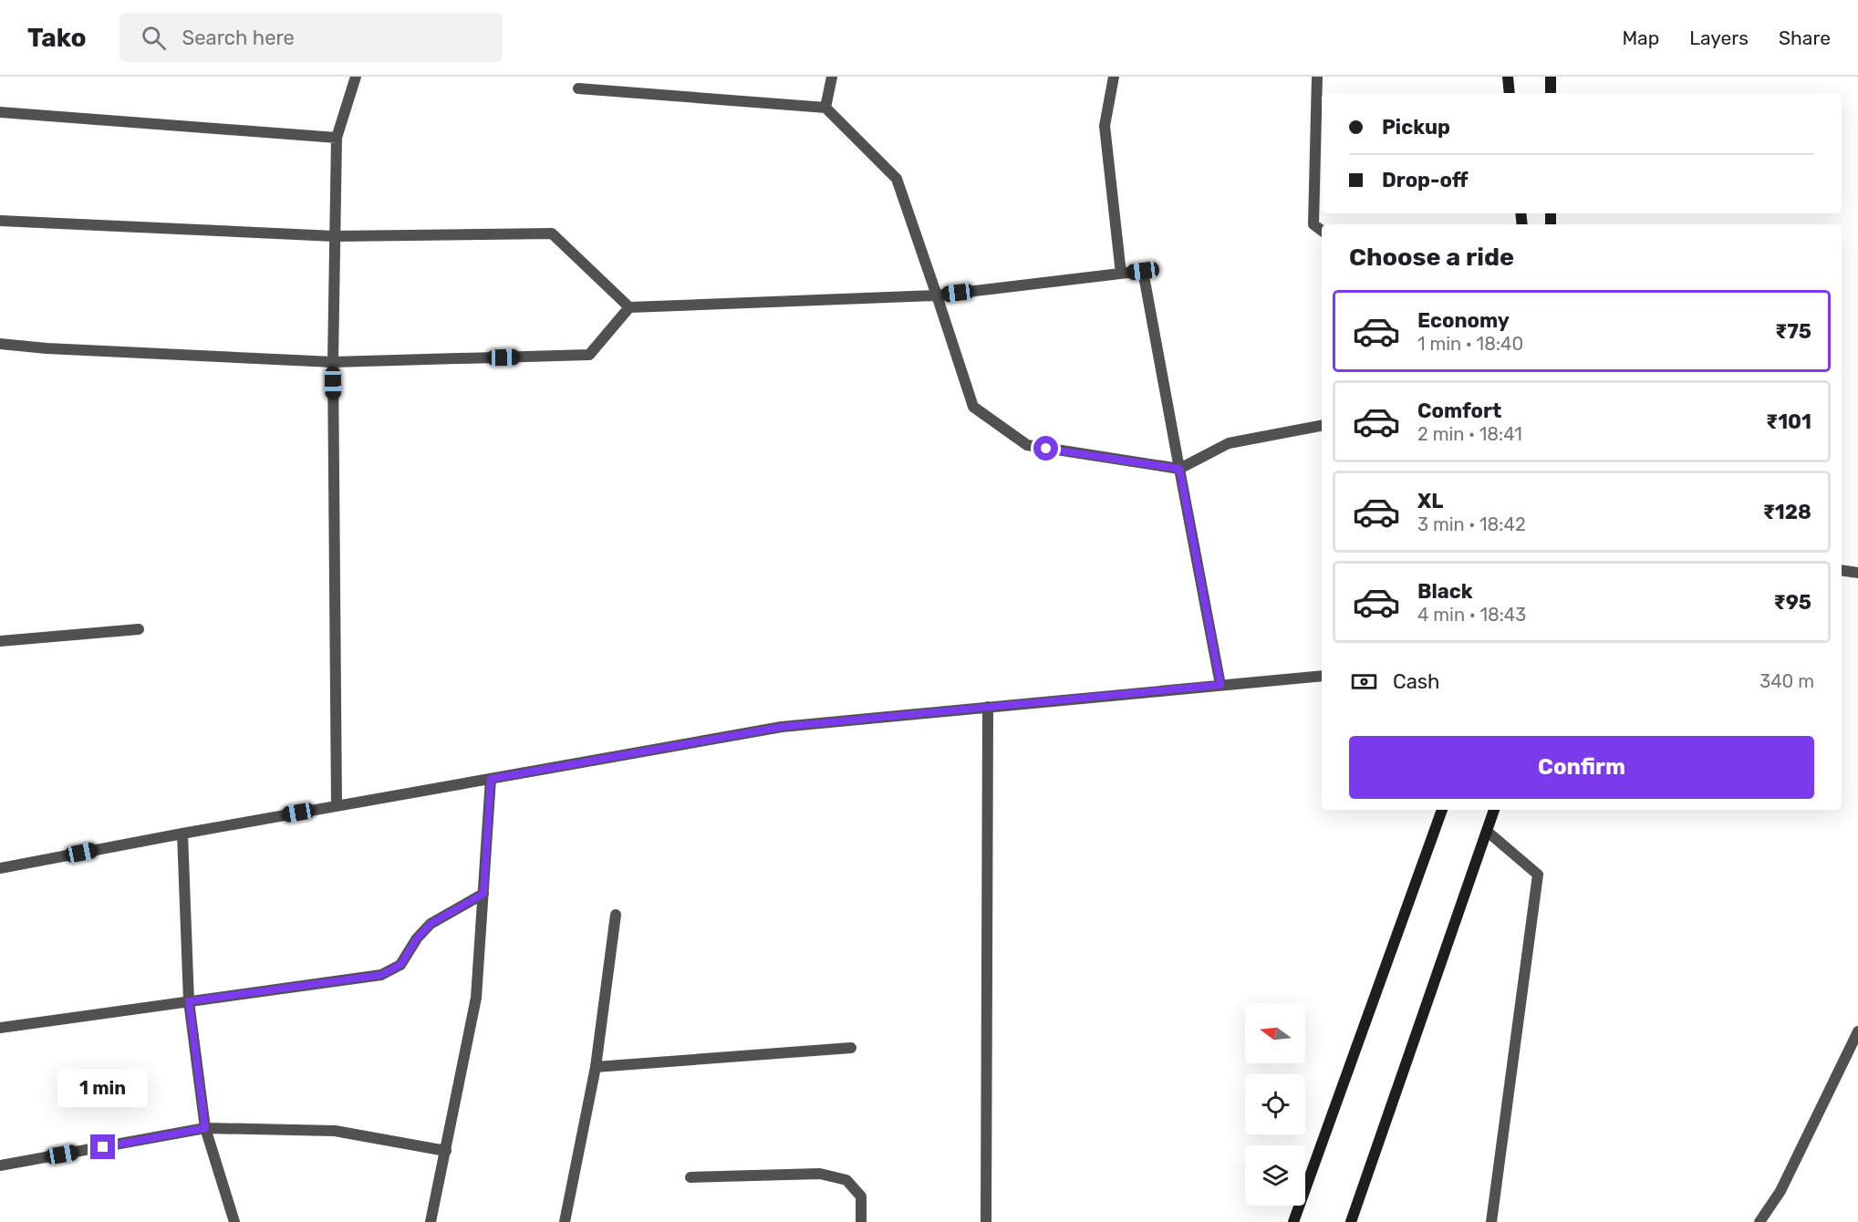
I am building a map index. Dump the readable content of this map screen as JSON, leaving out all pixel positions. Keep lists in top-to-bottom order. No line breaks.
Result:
{"north":"left","page":{"header":"Tako","search":"Search here","nav":["Map","Layers","Share"],"banner":["Pickup","Drop-off"],"heading":"Choose a ride","list":[{"name":"Economy","note":"1 min · 18:40","value":"₹75"},{"name":"Comfort","note":"2 min · 18:41","value":"₹101"},{"name":"XL","note":"3 min · 18:42","value":"₹128"},{"name":"Black","note":"4 min · 18:43","value":"₹95"}],"pay":["Cash","340 m"],"buttons":"Confirm","bubble":"1 min"}}
